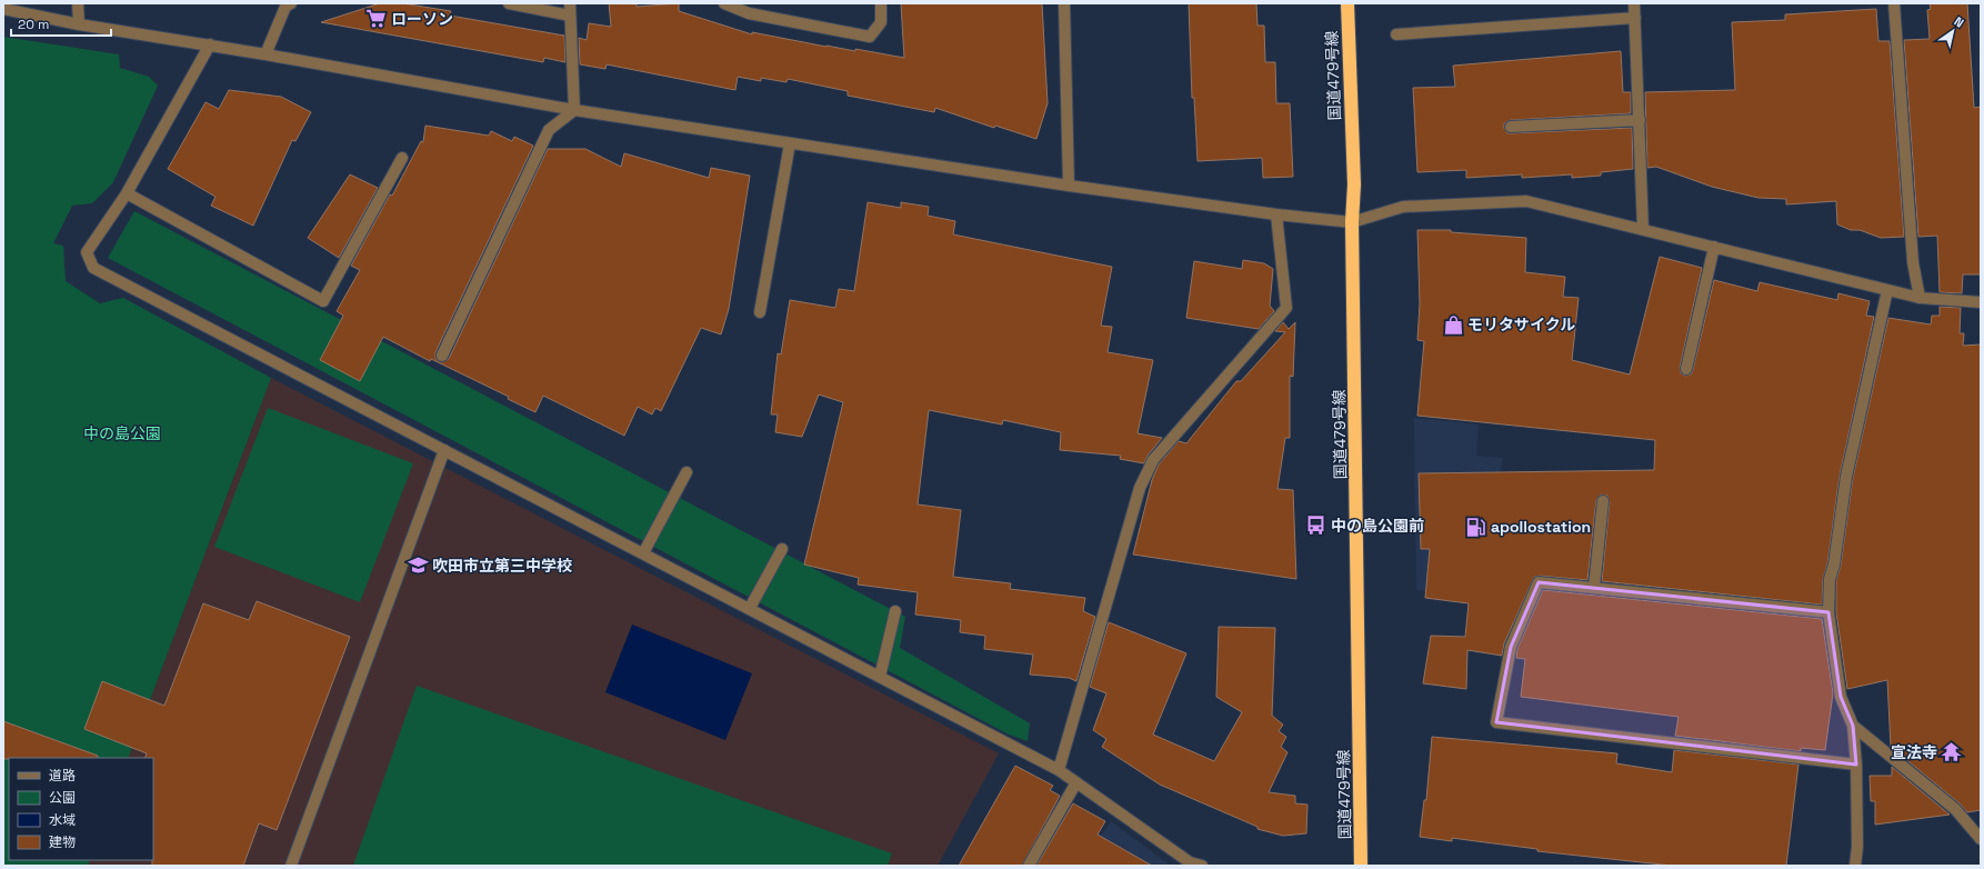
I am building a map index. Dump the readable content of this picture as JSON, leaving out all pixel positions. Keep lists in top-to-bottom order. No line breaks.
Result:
{"streets":{"highway":["国道479号線"]},"parks":["中の島公園"],"places":{"supermarket":["ローソン"],"shop":["モリタサイクル"],"bus stop":["中の島公園前"],"fuel station":["apollostation"],"school or university":["吹田市立第三中学校"],"temple":["宣法寺"]},"legend":["道路","公園","水域","建物"],"scale_bar":"20 m","north":"top right"}
